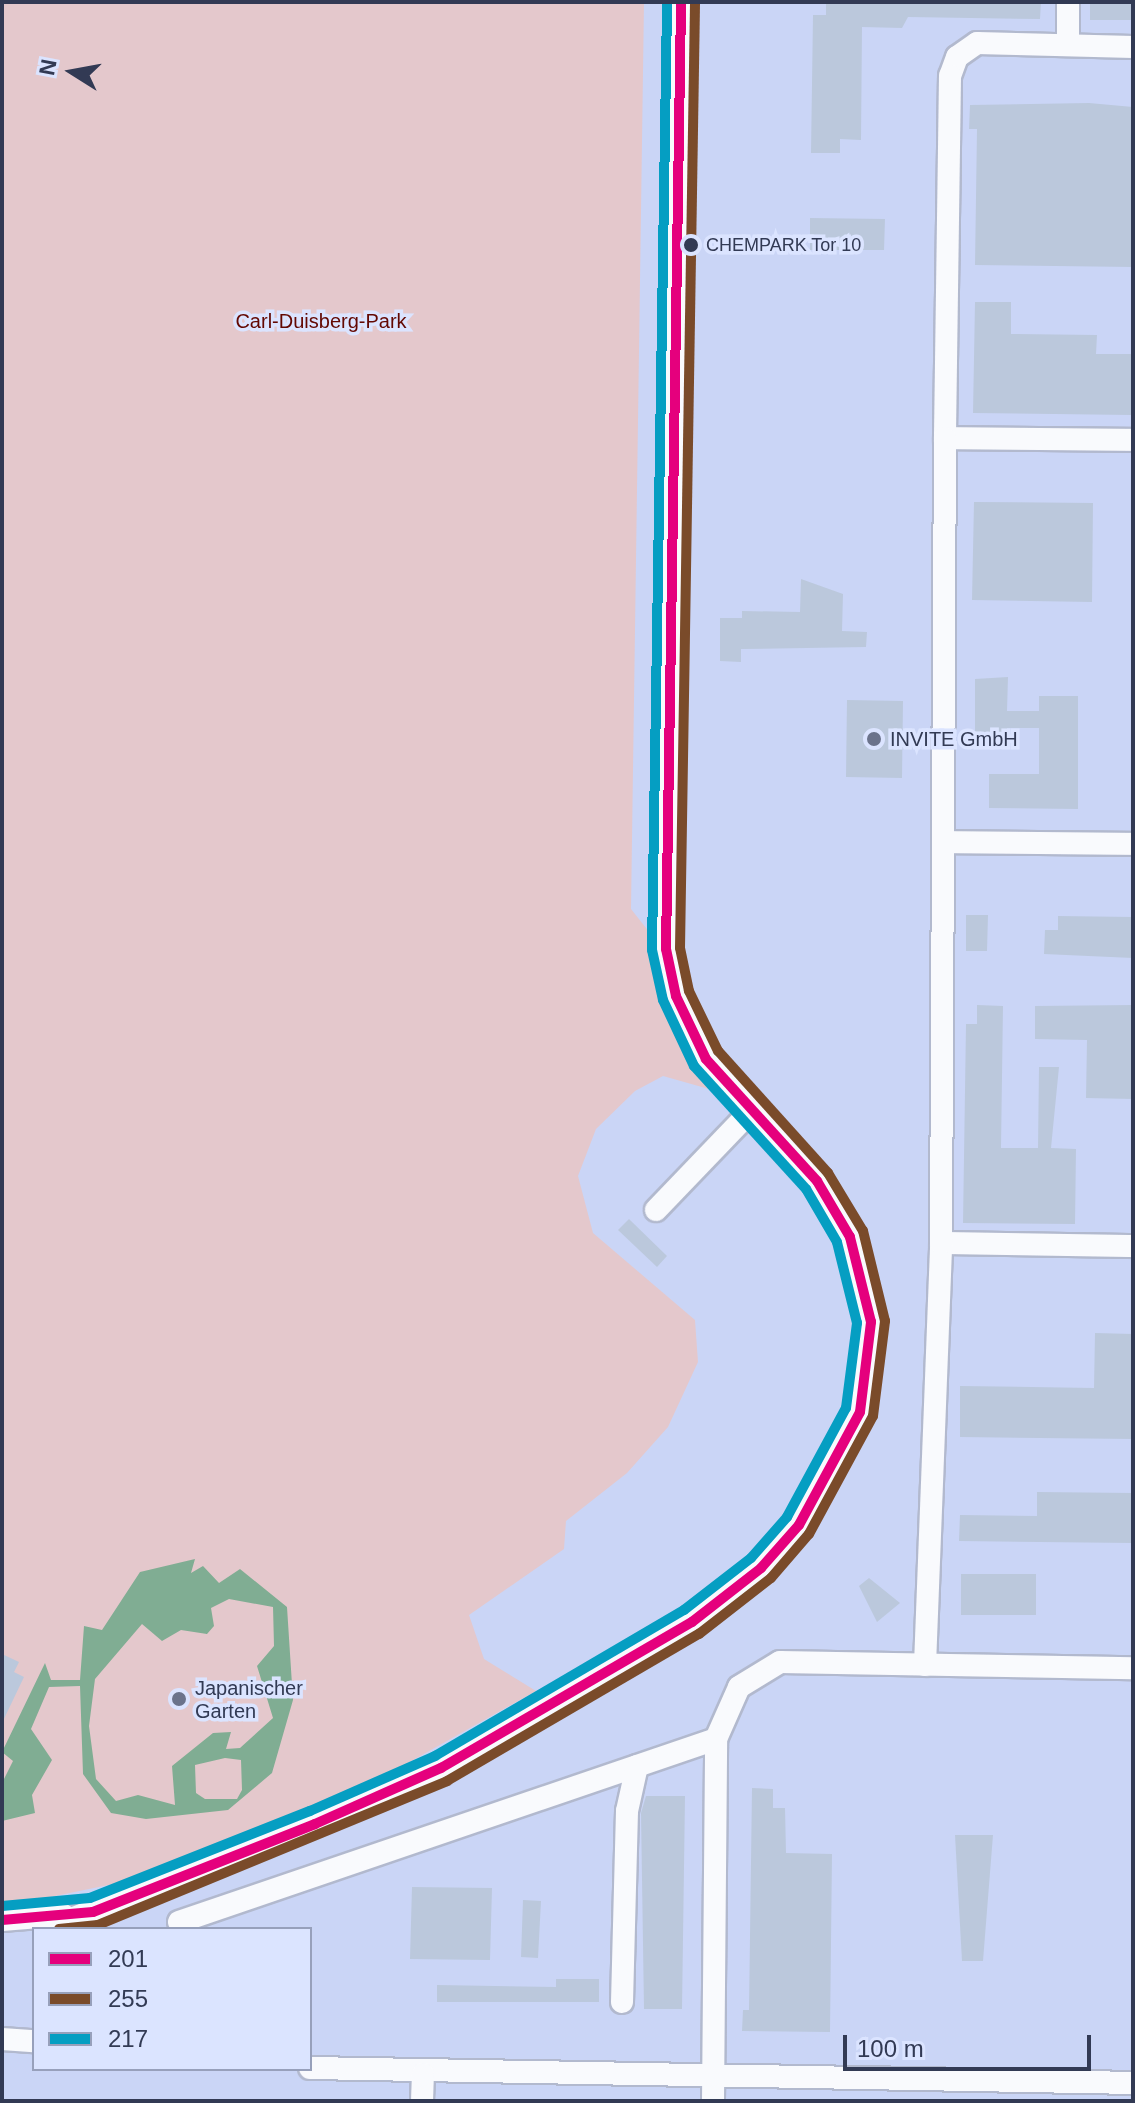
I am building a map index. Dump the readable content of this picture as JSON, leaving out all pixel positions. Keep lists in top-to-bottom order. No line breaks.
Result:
{"parks":["Carl-Duisberg-Park"],"places":["CHEMPARK Tor 10","INVITE GmbH","Japanischer Garten"],"lines":["transit line 201","transit line 255","transit line 217"],"legend":["201","255","217"],"scale_bar":"100 m","north":"left"}
